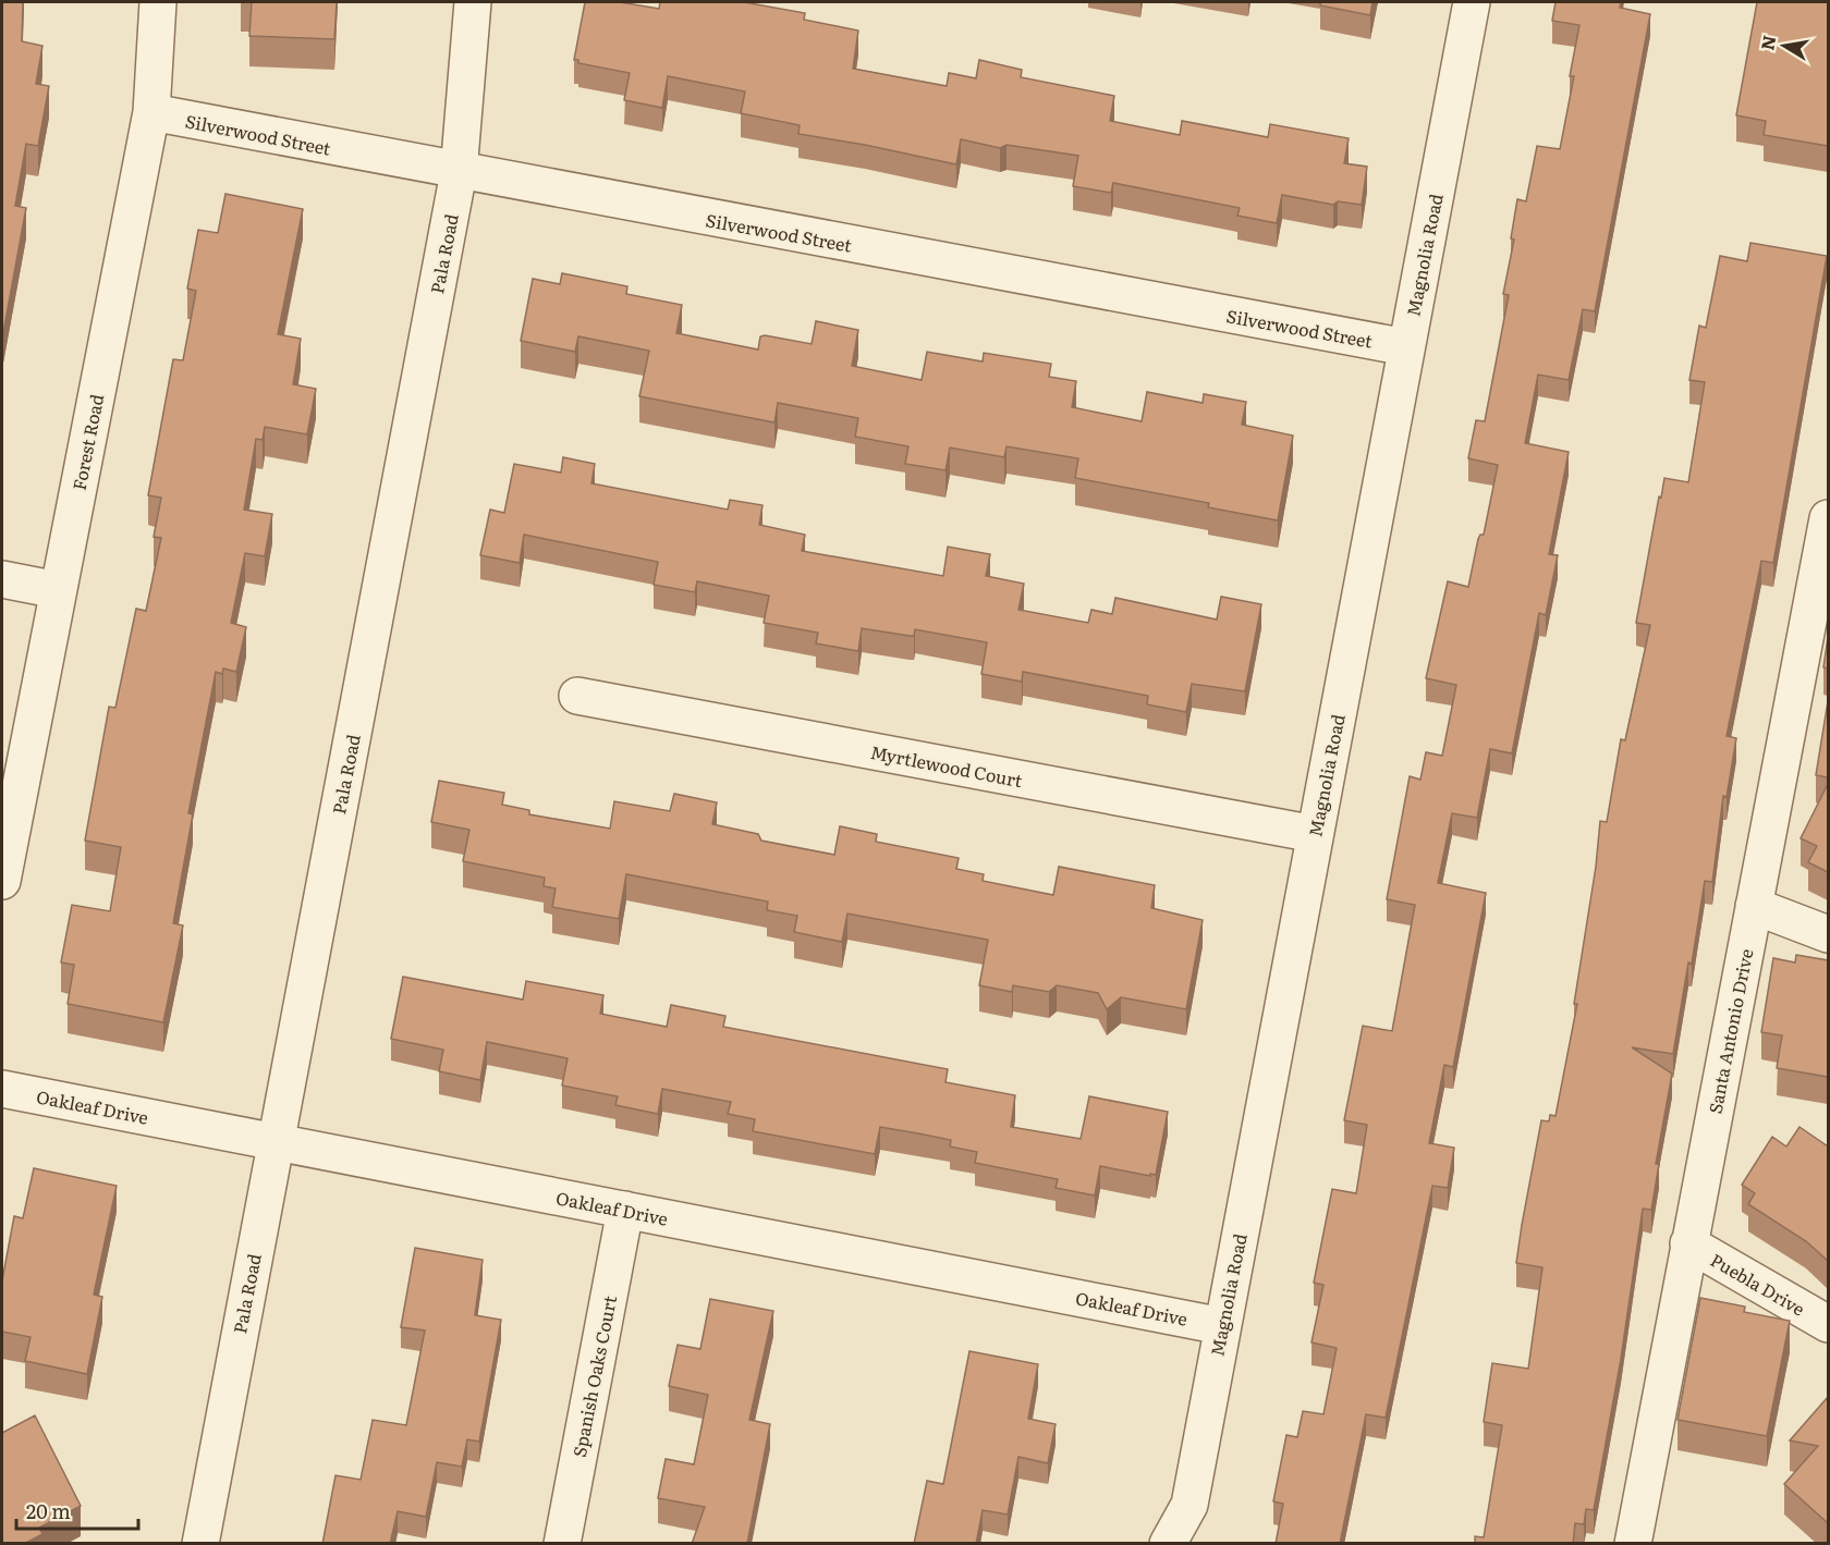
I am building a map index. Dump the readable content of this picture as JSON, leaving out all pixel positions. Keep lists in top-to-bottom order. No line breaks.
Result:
{"streets":{"street":["Silverwood Street","Pala Road","Magnolia Road","Forest Road","Myrtlewood Court","Santa Antonio Drive","Oakleaf Drive","Puebla Drive","Spanish Oaks Court"]},"crossings":[["Silverwood Street","Pala Road"],["Silverwood Street","Magnolia Road"],["Silverwood Street","Forest Road"],["Pala Road","Oakleaf Drive"],["Magnolia Road","Myrtlewood Court"],["Magnolia Road","Oakleaf Drive"],["Santa Antonio Drive","Puebla Drive"],["Oakleaf Drive","Spanish Oaks Court"]],"scale_bar":"20 m","north":"left"}
